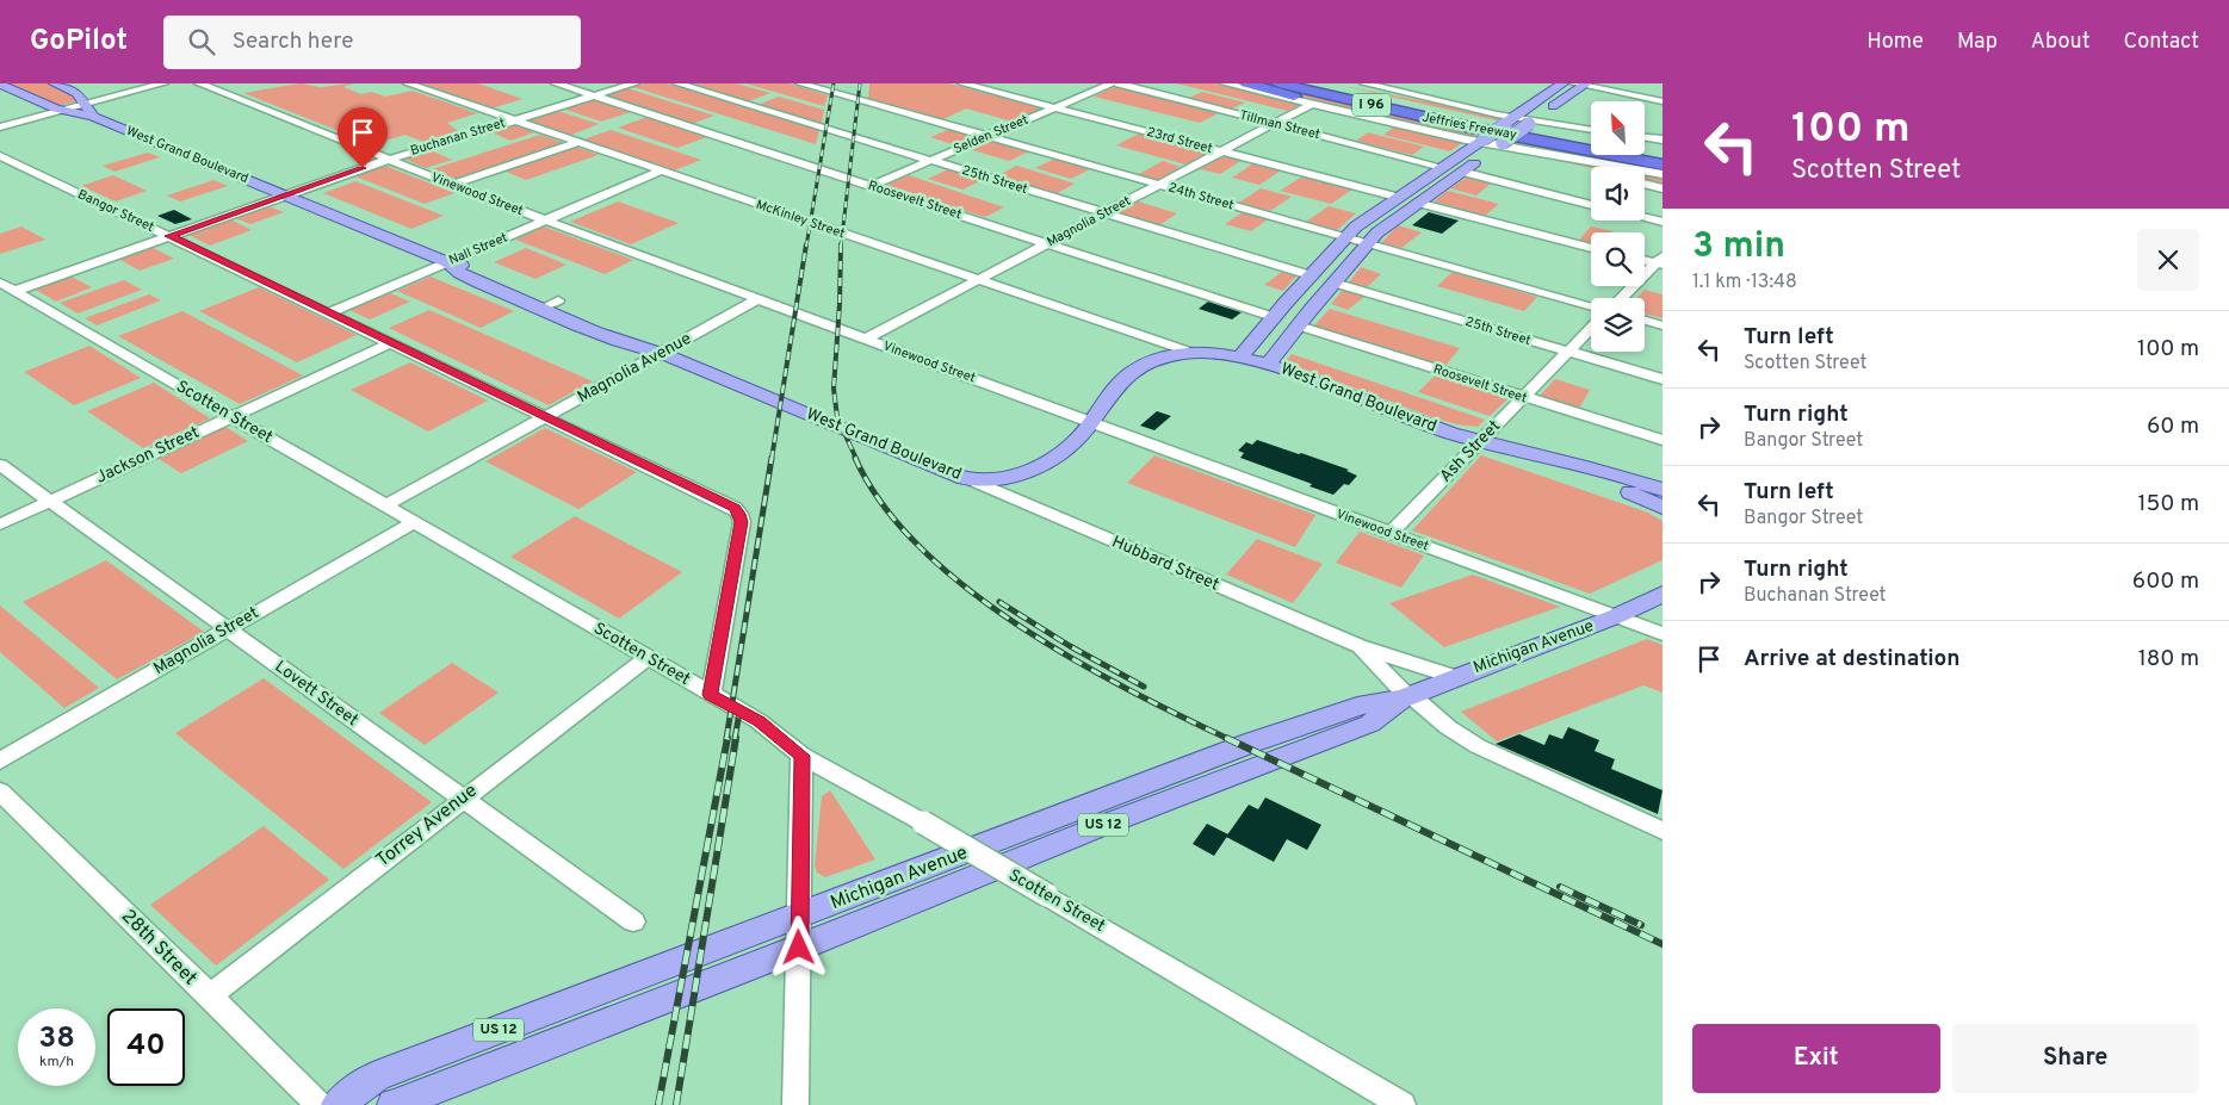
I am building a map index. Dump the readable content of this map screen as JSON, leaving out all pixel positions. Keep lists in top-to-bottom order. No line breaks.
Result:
{"streets":{"highway":["I 96","Jeffries Freeway"],"main road":["West Grand Boulevard","Michigan Avenue","US 12"],"street":["Tillman Street","Selden Street","Buchanan Street","23rd Street","25th Street","Vinewood Street","24th Street","Roosevelt Street","Bangor Street","McKinley Street","Magnolia Street","Nall Street","Magnolia Avenue","Scotten Street","Ash Street","Jackson Street","Hubbard Street","Lovett Street","Torrey Avenue","28th Street"]},"crossings":[["Tillman Street","Magnolia Street"],["Selden Street","23rd Street"],["Selden Street","25th Street"],["Selden Street","24th Street"],["Selden Street","Roosevelt Street"],["Buchanan Street","West Grand Boulevard"],["Buchanan Street","Vinewood Street"],["Buchanan Street","Roosevelt Street"],["Buchanan Street","Bangor Street"],["Buchanan Street","McKinley Street"],["Buchanan Street","Scotten Street"],["23rd Street","Magnolia Street"],["West Grand Boulevard","Vinewood Street"],["West Grand Boulevard","McKinley Street"],["West Grand Boulevard","Nall Street"],["West Grand Boulevard","Magnolia Avenue"],["West Grand Boulevard","Ash Street"],["West Grand Boulevard","Hubbard Street"],["25th Street","Magnolia Street"],["25th Street","Ash Street"],["Vinewood Street","Magnolia Street"],["Vinewood Street","Nall Street"],["Vinewood Street","Magnolia Avenue"],["Vinewood Street","Ash Street"],["Vinewood Street","Michigan Avenue"],["24th Street","Magnolia Street"],["Roosevelt Street","Magnolia Street"],["Roosevelt Street","Ash Street"],["Bangor Street","Nall Street"],["Bangor Street","Magnolia Avenue"],["Bangor Street","Scotten Street"],["Bangor Street","Jackson Street"],["McKinley Street","Magnolia Street"],["McKinley Street","Nall Street"],["Magnolia Street","Scotten Street"],["Magnolia Street","Lovett Street"],["Magnolia Avenue","Scotten Street"],["Scotten Street","Jackson Street"],["Scotten Street","Torrey Avenue"],["Jackson Street","Lovett Street"],["Hubbard Street","Michigan Avenue"],["Lovett Street","Torrey Avenue"],["Torrey Avenue","28th Street"]],"north":"top left","page":{"header":"GoPilot","search":"Search here","nav":["Home","Map","About","Contact"],"turn":["100 m","Scotten Street"],"heading":["3 min","1.1 km · 13:48"],"list":[{"name":"Turn left","note":"Scotten Street","value":"100 m"},{"name":"Turn right","note":"Bangor Street","value":"60 m"},{"name":"Turn left","note":"Bangor Street","value":"150 m"},{"name":"Turn right","note":"Buchanan Street","value":"600 m"},{"name":"Arrive at destination","value":"180 m"}],"speed":"38 km/h","limit":"40","buttons":["Exit","Share"]}}
